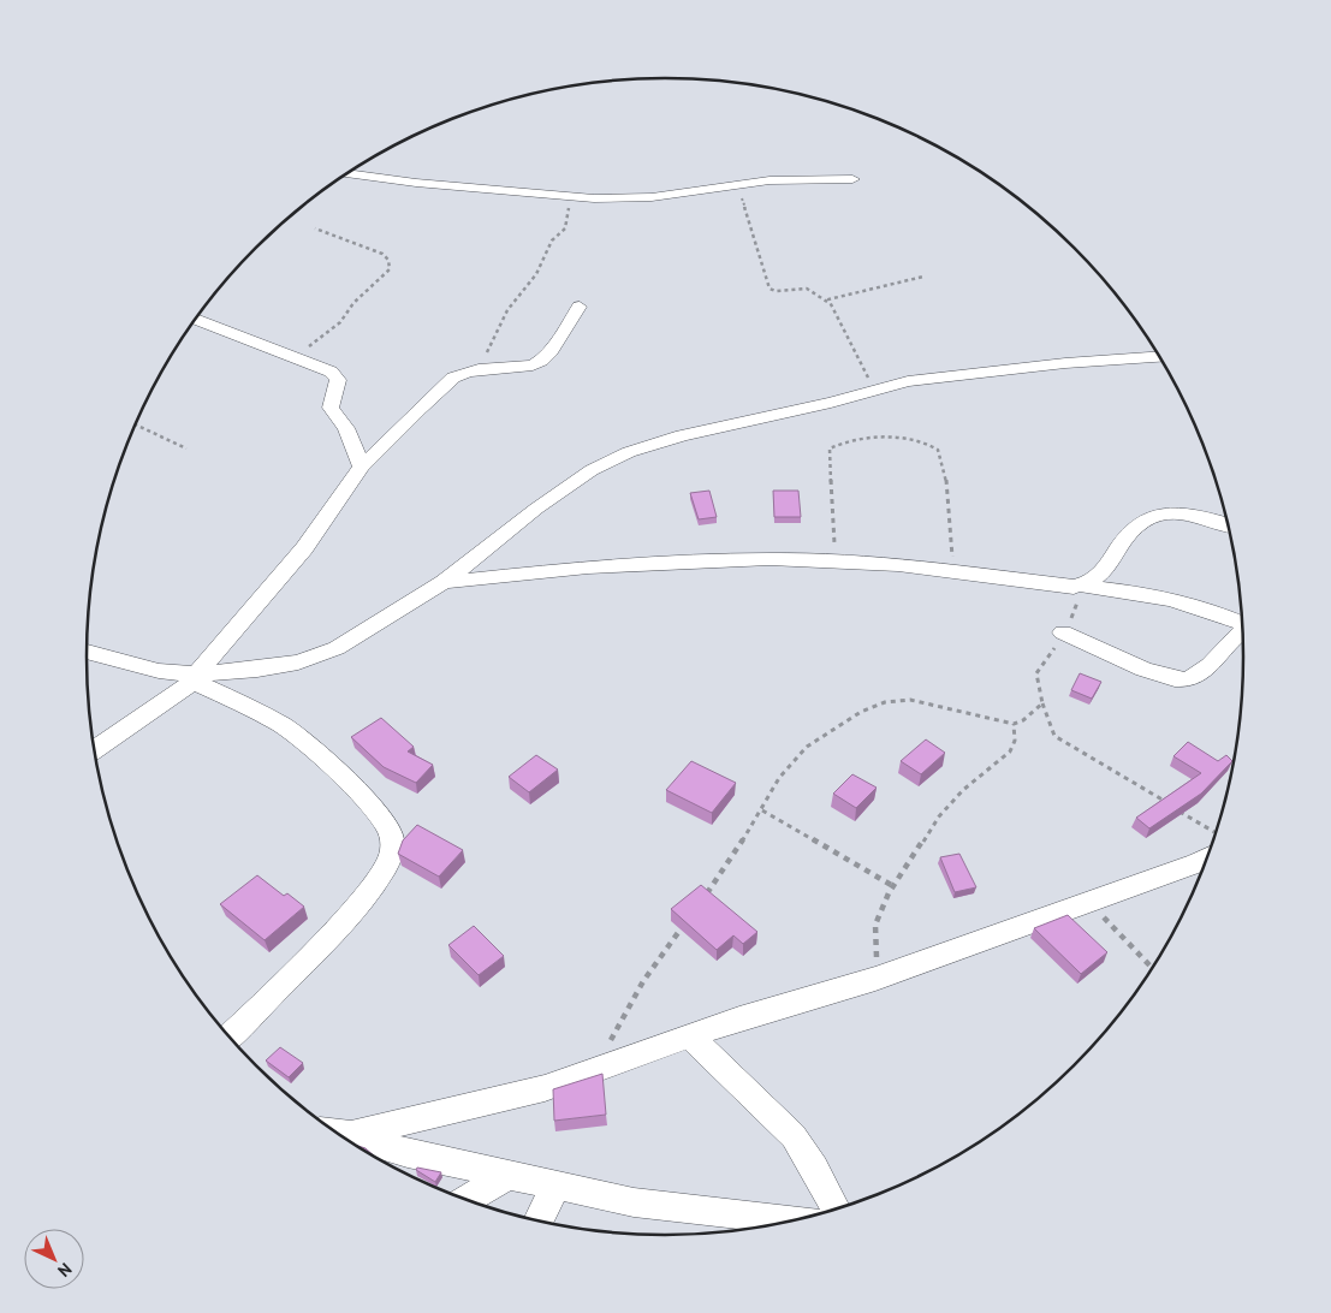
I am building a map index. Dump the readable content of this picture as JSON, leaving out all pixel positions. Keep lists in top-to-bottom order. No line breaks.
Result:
{"north":"bottom right"}
